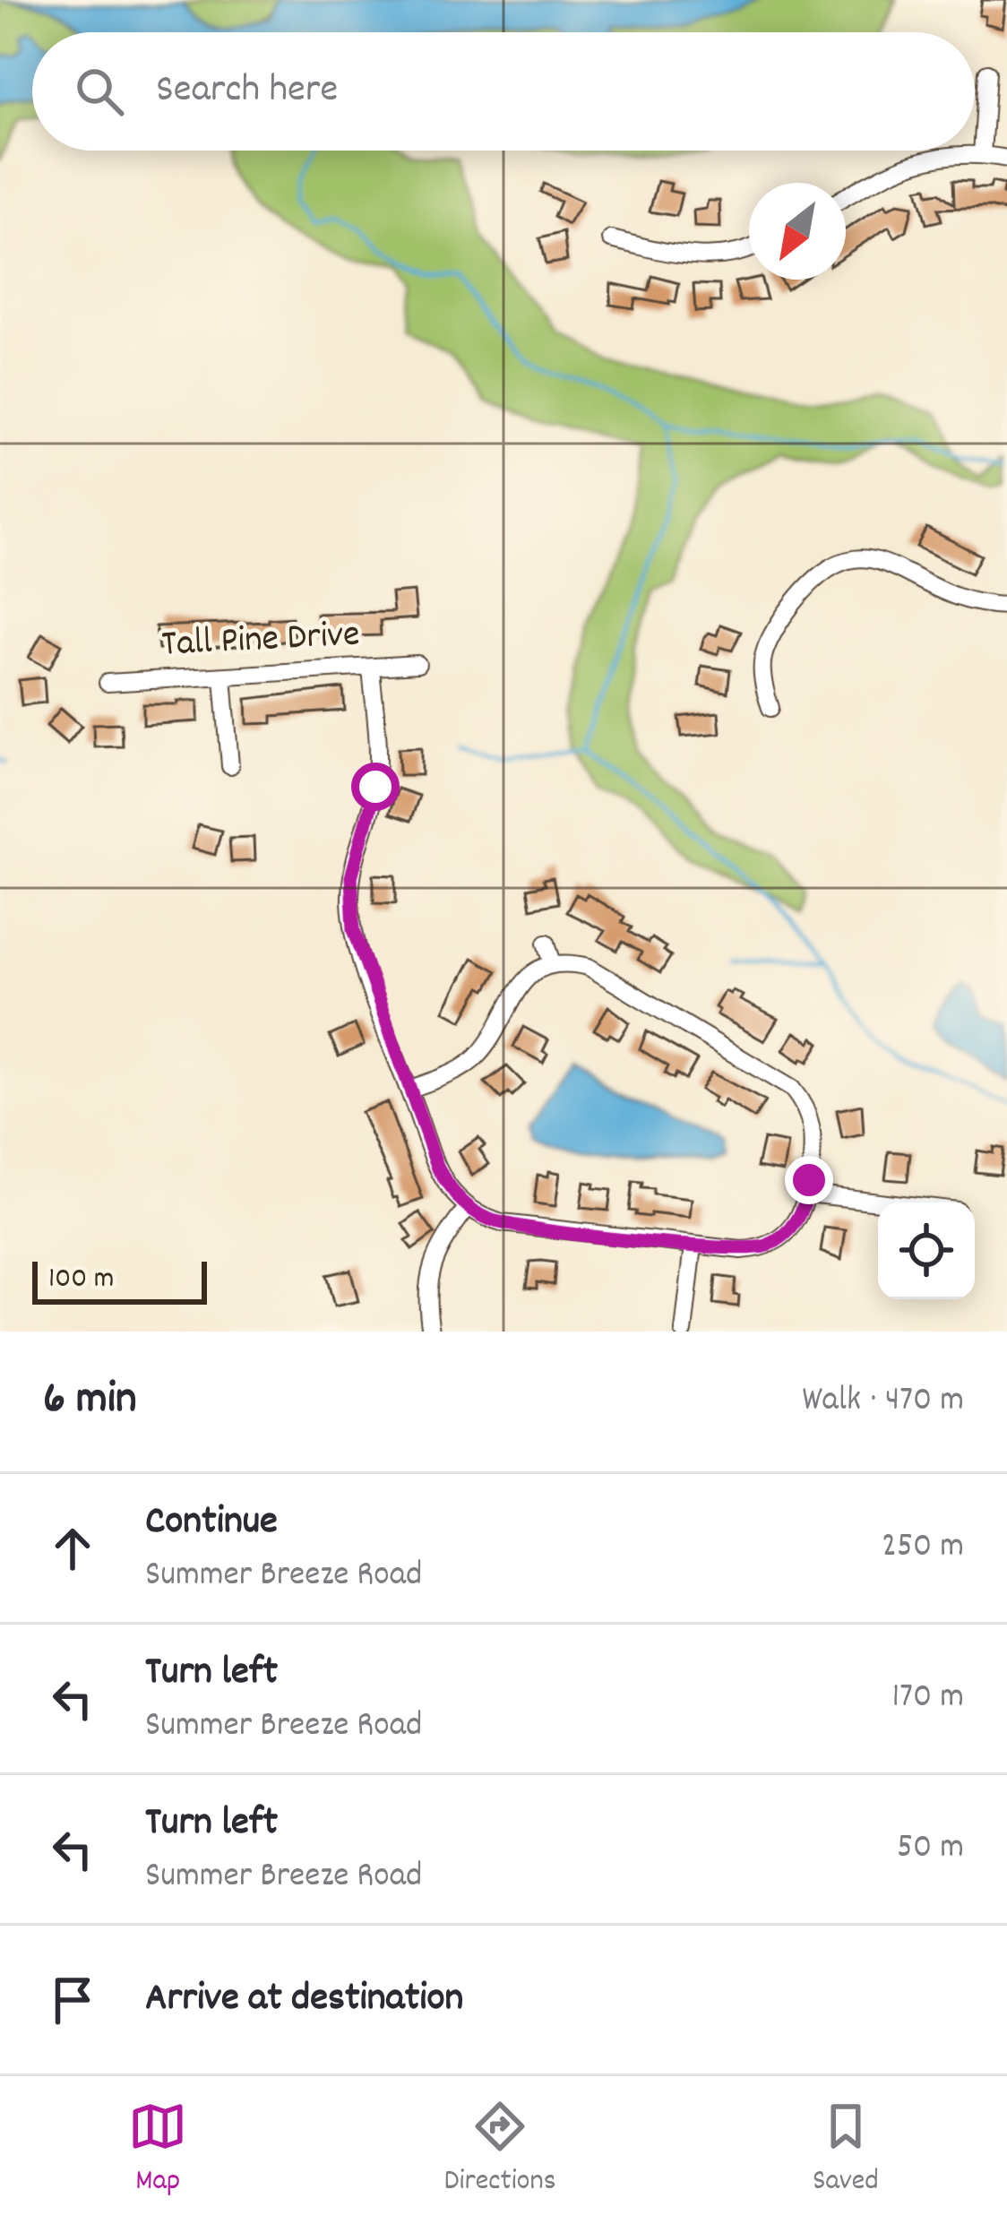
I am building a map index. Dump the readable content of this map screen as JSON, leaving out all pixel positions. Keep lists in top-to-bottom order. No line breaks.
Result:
{"streets":{"street":["Tall Pine Drive"]},"scale_bar":"100 m","north":"bottom left","page":{"search":"Search here","scale":"100 m","heading":["6 min","Walk · 470 m"],"list":[["Continue","Summer Breeze Road","250 m"],["Turn left","Summer Breeze Road","170 m"],["Turn left","Summer Breeze Road","50 m"],"Arrive at destination"],"nav":["Map","Directions","Saved"]}}
